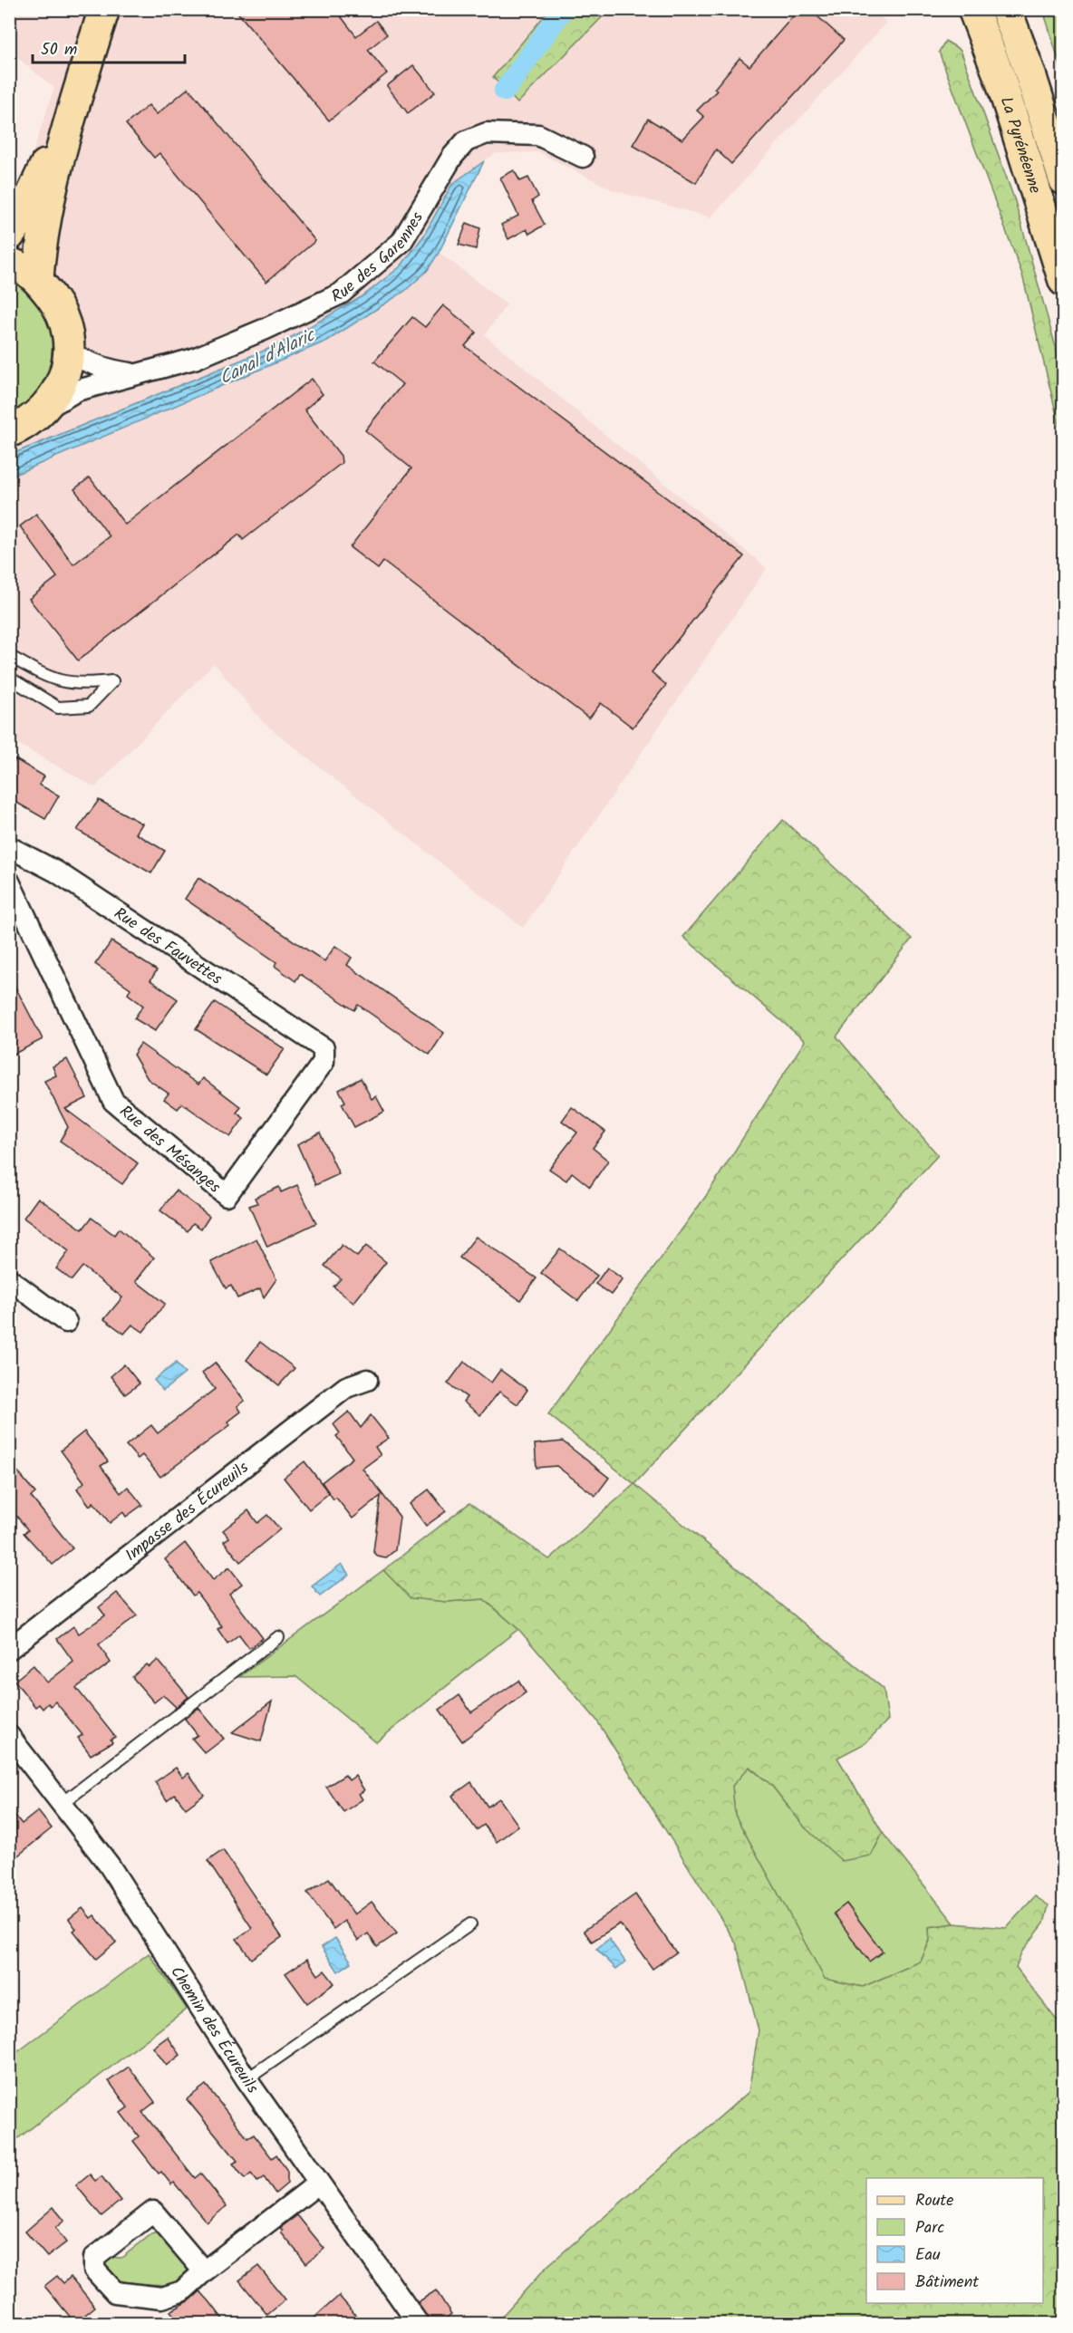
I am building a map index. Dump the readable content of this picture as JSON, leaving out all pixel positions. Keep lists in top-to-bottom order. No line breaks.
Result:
{"streets":{"main road":["La Pyrénéenne"],"street":["Rue des Garennes","Rue des Fauvettes","Rue des Mésanges","Impasse des Écureuils","Chemin des Écureuils"]},"crossings":[["Rue des Fauvettes","Rue des Mésanges"]],"water":["Canal d'Alaric"],"legend":["Route","Parc","Eau","Bâtiment"],"scale_bar":"50 m"}
